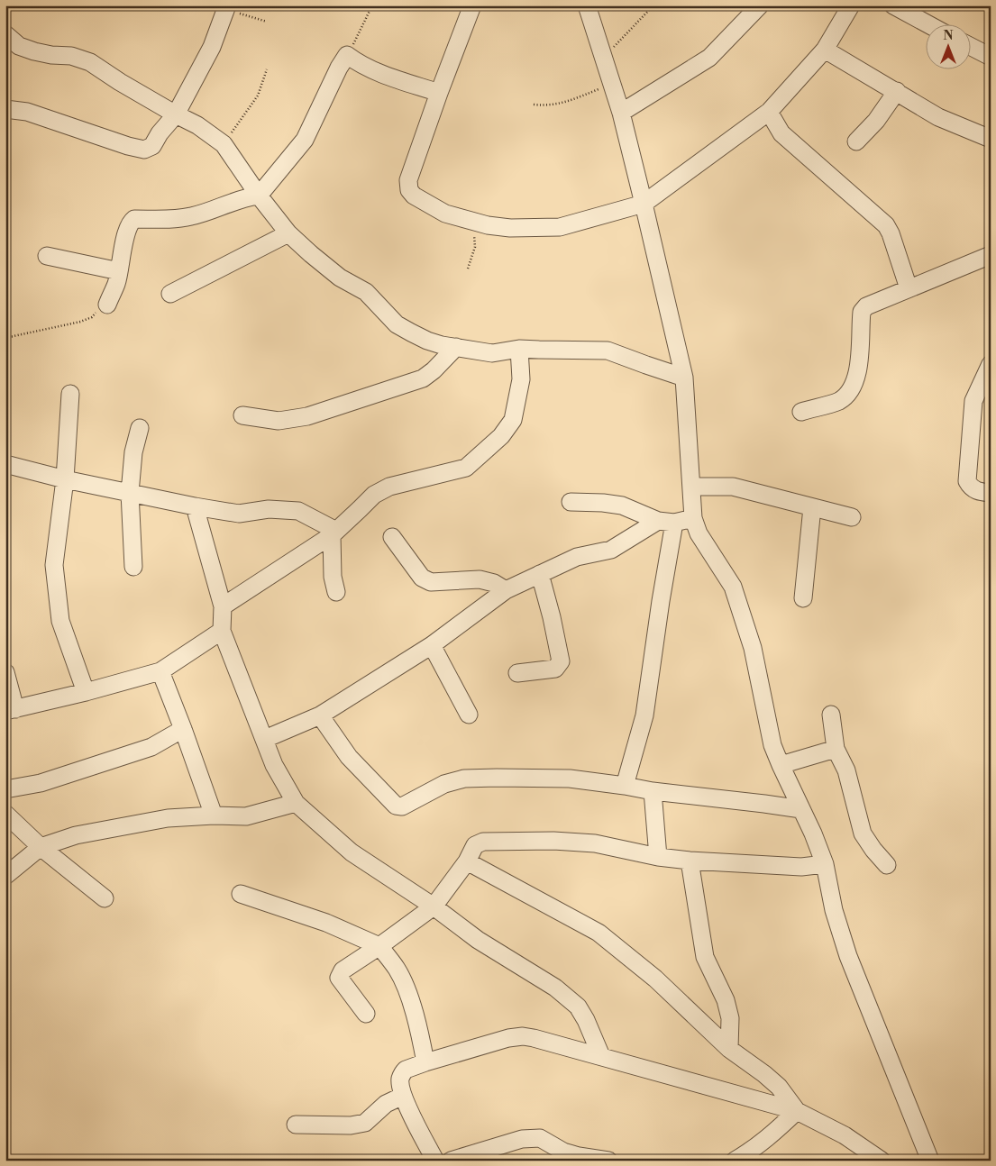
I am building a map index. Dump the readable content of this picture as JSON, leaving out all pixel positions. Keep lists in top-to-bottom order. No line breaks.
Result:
{"north":"top"}
